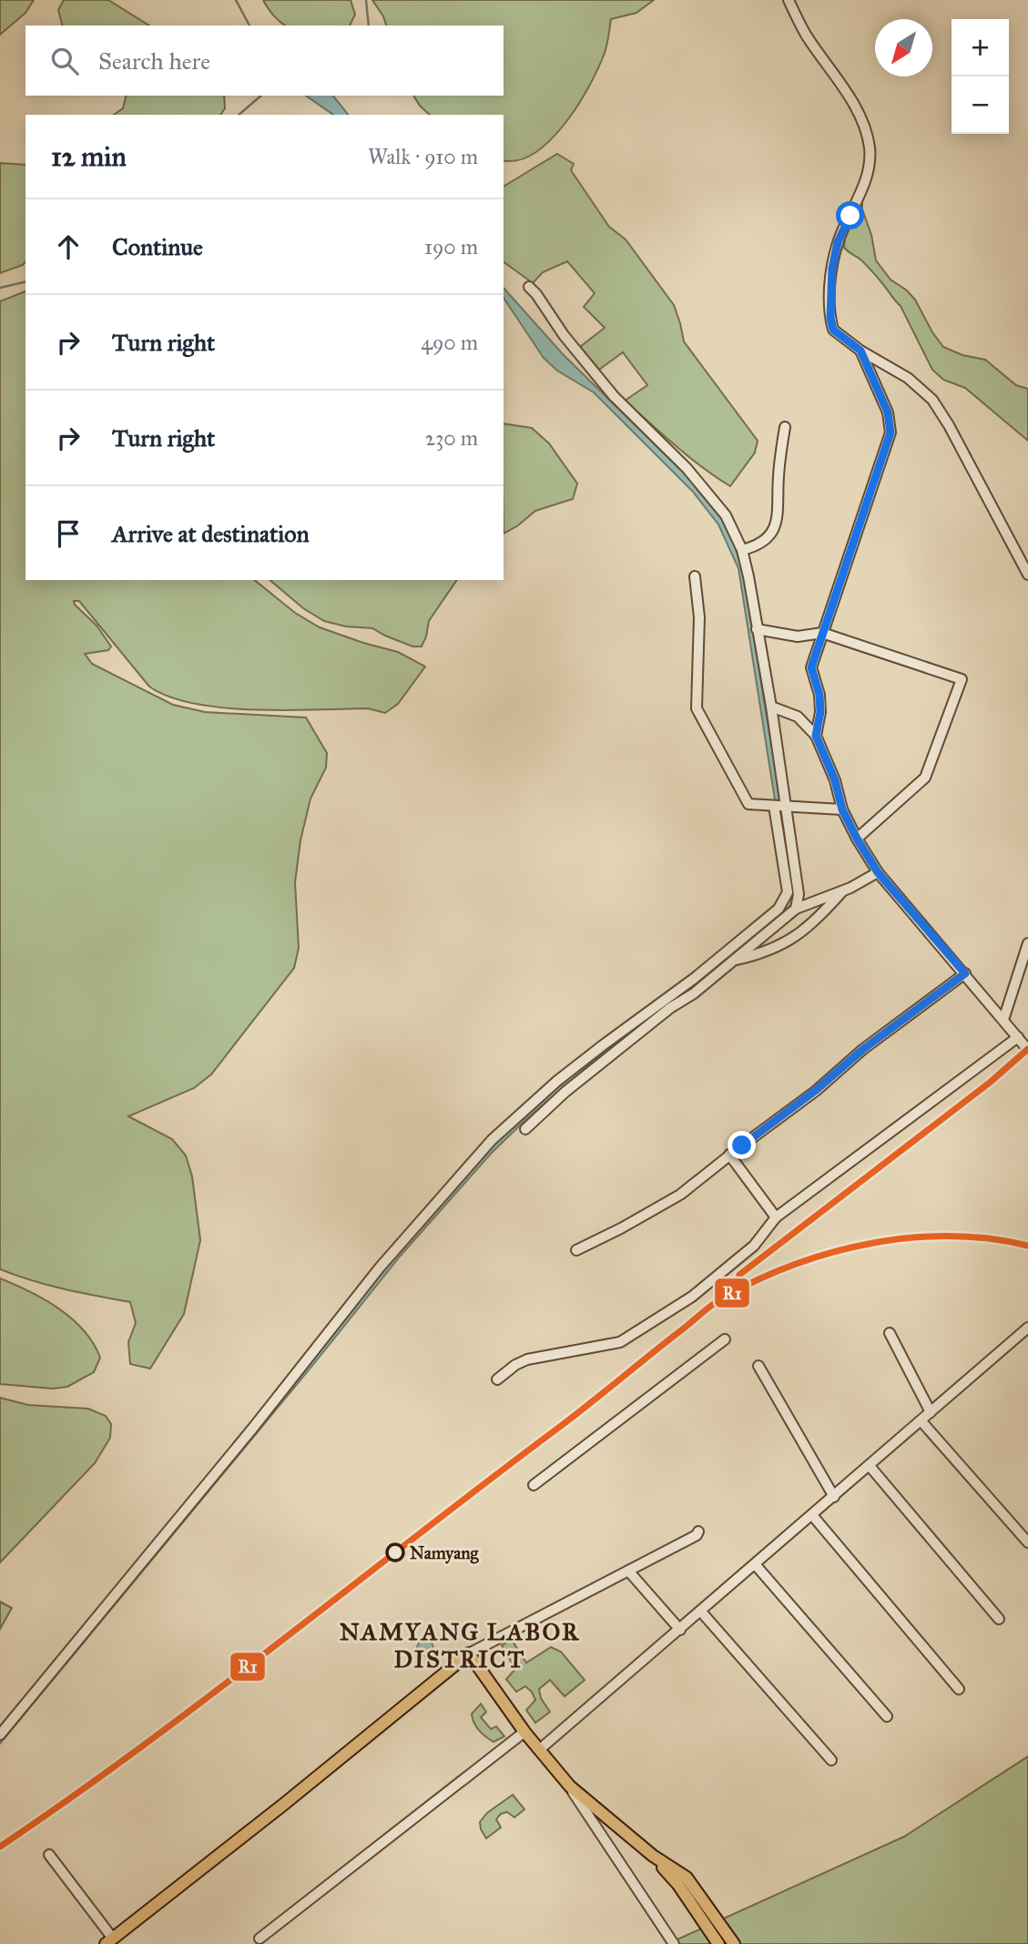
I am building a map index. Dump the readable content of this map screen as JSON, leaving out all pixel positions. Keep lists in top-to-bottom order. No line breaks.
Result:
{"districts":["NAMYANG LABOR DISTRICT"],"places":["Namyang"],"lines":["transit line R1"],"north":"bottom left","page":{"map_buttons":["+","−"],"search":"Search here","heading":["12 min","Walk · 910 m"],"list":[["Continue","190 m"],["Turn right","490 m"],["Turn right","230 m"],"Arrive at destination"]}}
